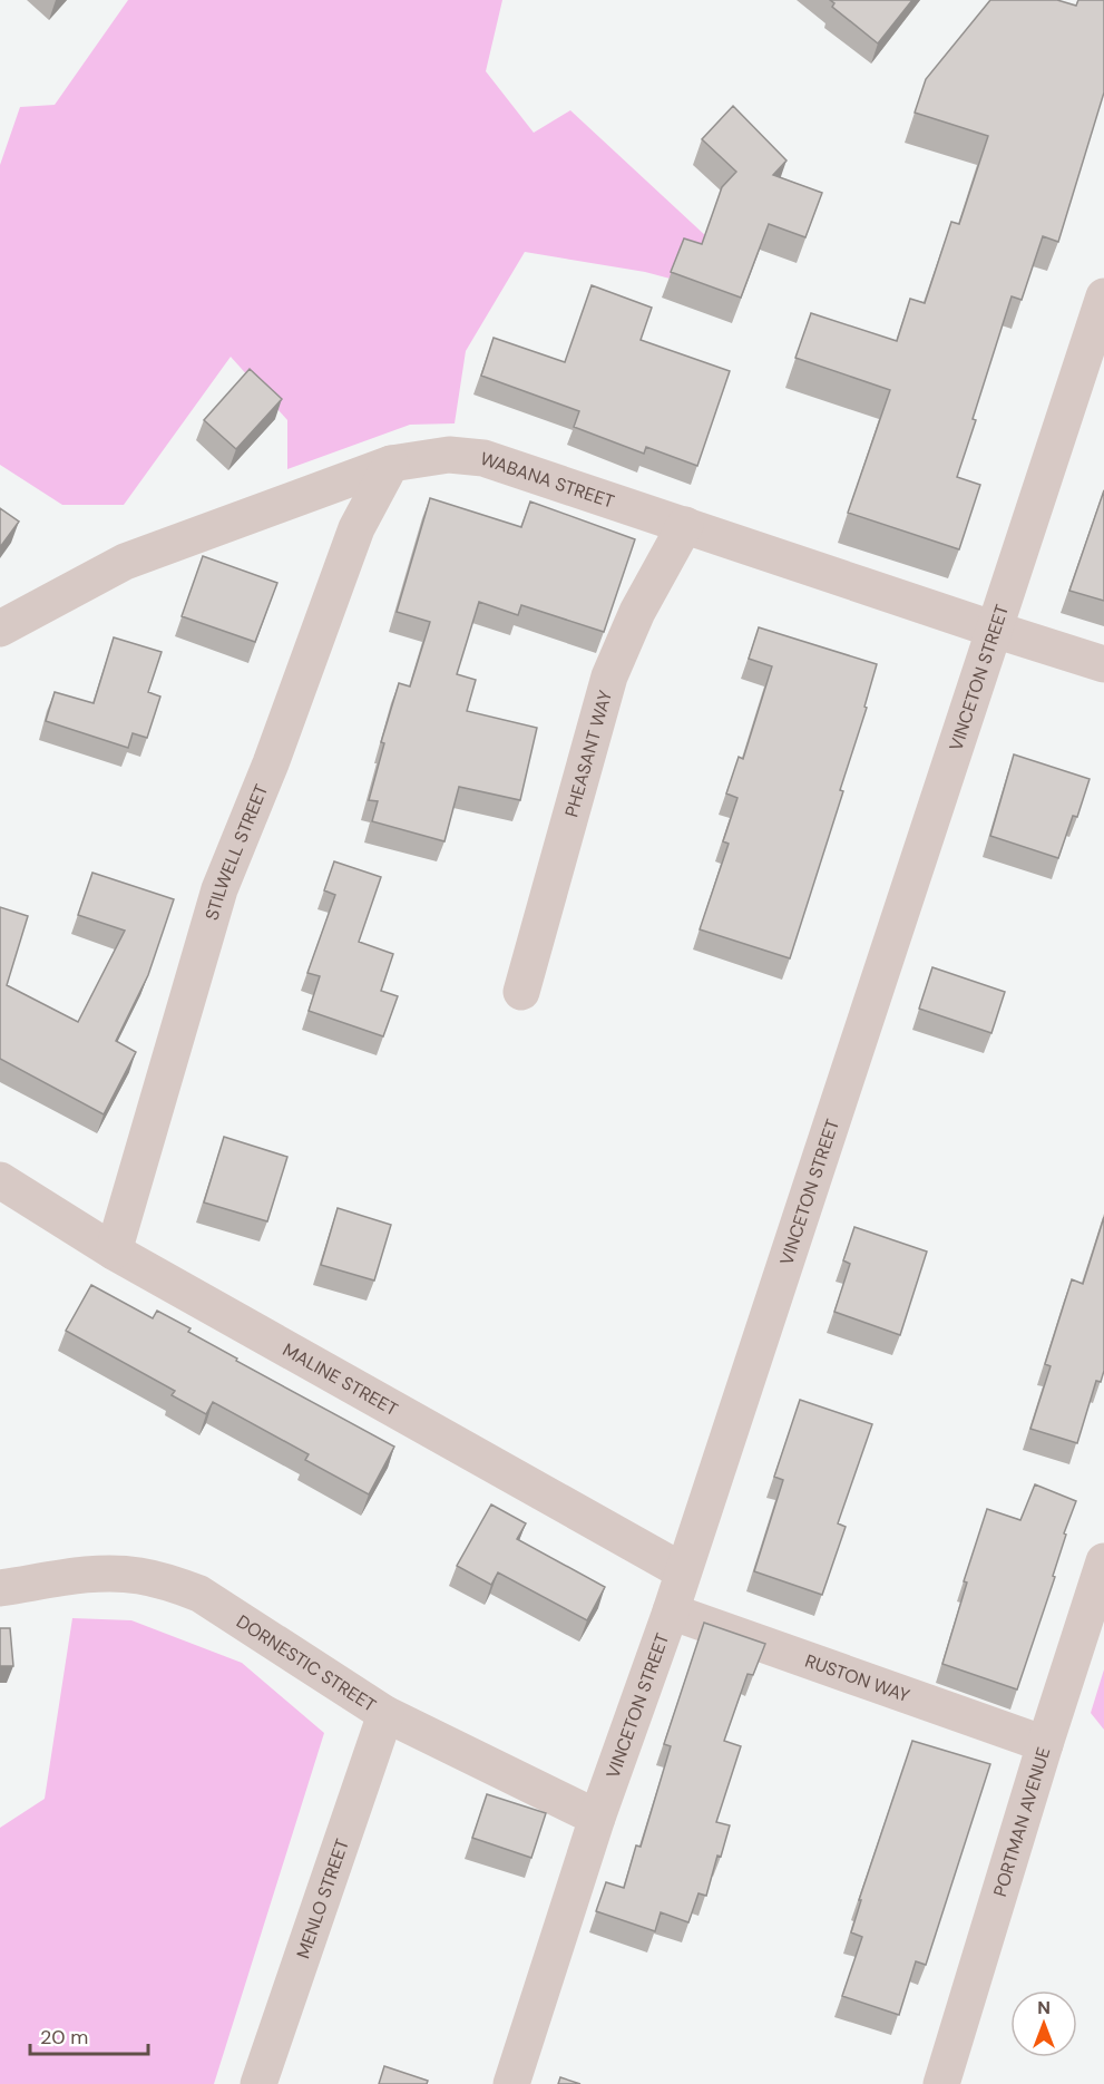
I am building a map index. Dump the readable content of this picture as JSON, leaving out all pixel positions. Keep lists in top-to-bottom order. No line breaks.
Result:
{"streets":{"street":["WABANA STREET","VINCETON STREET","PHEASANT WAY","STILWELL STREET","MALINE STREET","DORNESTIC STREET","RUSTON WAY","PORTMAN AVENUE","MENLO STREET"]},"crossings":[["WABANA STREET","VINCETON STREET"],["WABANA STREET","PHEASANT WAY"],["WABANA STREET","STILWELL STREET"],["VINCETON STREET","MALINE STREET"],["VINCETON STREET","DORNESTIC STREET"],["VINCETON STREET","RUSTON WAY"],["STILWELL STREET","MALINE STREET"],["DORNESTIC STREET","MENLO STREET"],["RUSTON WAY","PORTMAN AVENUE"]],"scale_bar":"20 m","north":"top"}
